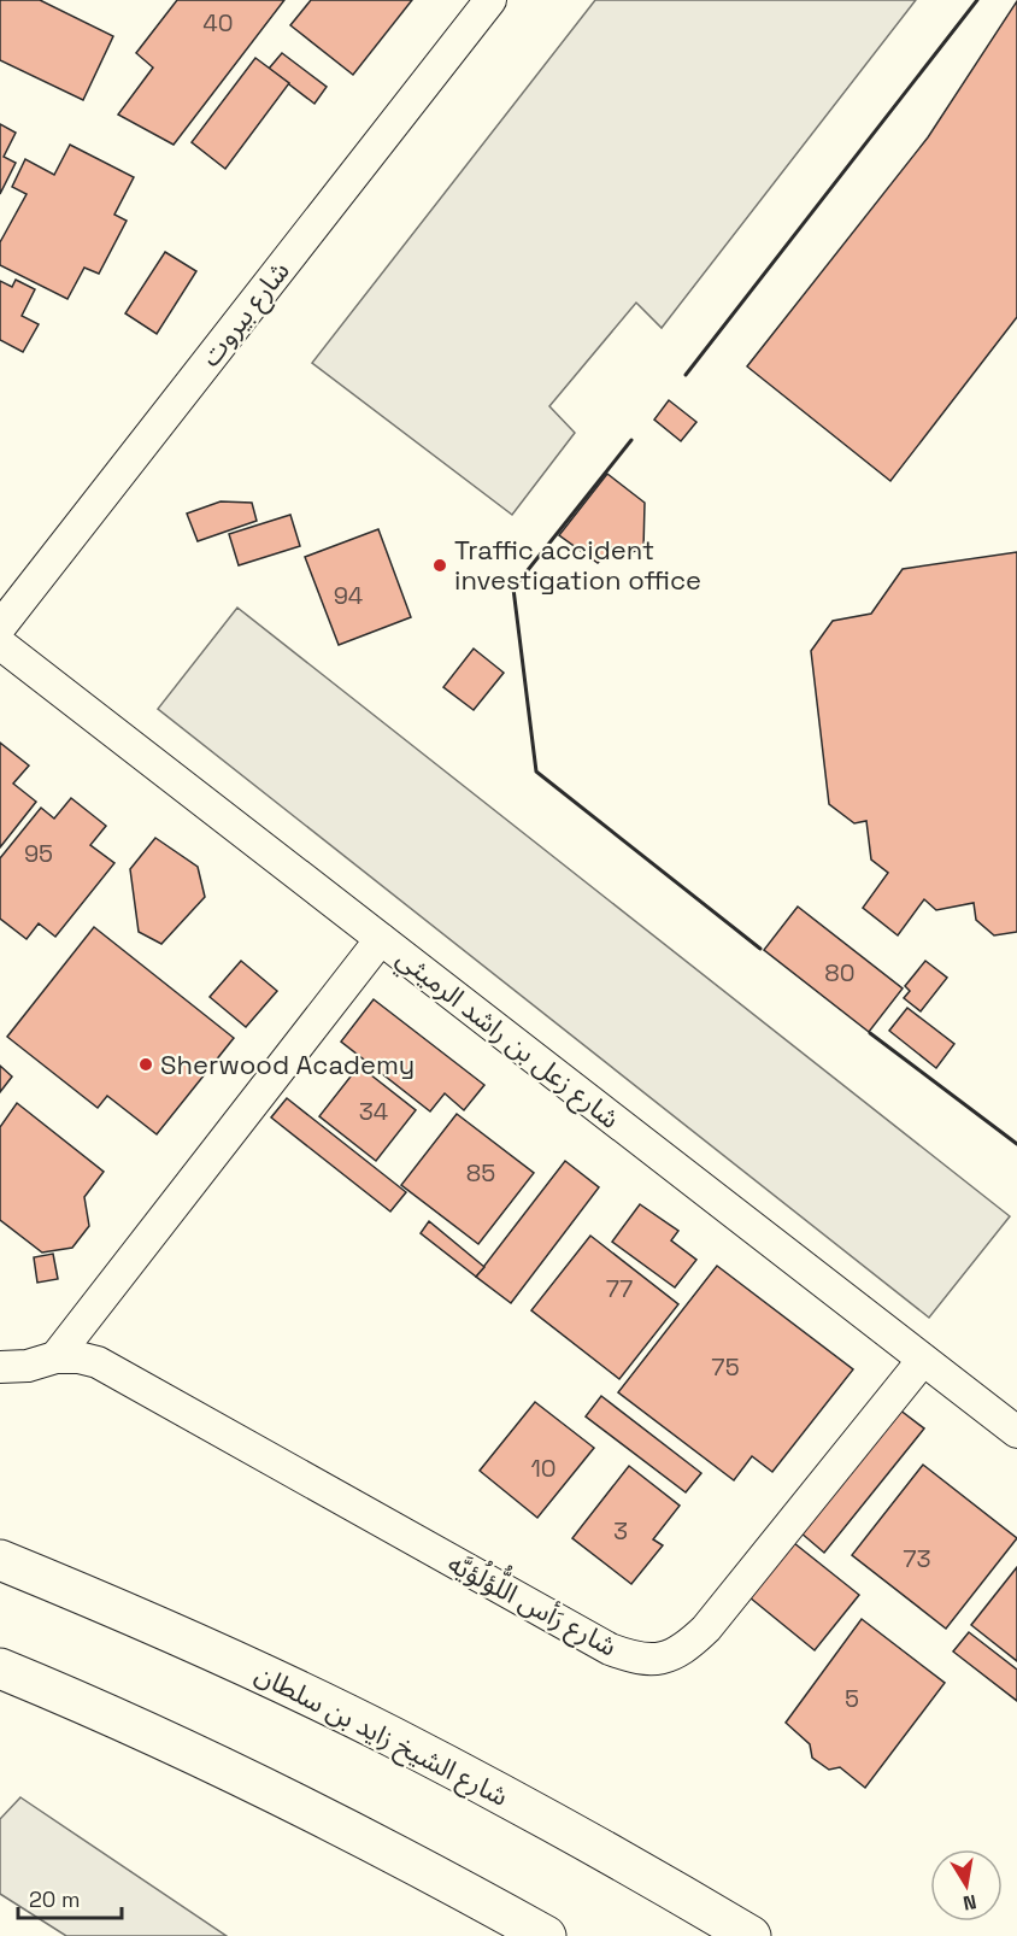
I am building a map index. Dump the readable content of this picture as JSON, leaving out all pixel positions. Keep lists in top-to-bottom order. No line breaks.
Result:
{"streets":{"highway":["شارع الشيخ زايد بن سلطان"],"street":["شارع بيروت","شارع زعل بن راشد الرميثي","شارع رَأس اللُّؤلُؤيَّه"]},"crossings":[["شارع زعل بن راشد الرميثي","شارع رَأس اللُّؤلُؤيَّه"]],"places":["Traffic accident investigation office","Sherwood Academy"],"house_numbers":["40","94","95","80","34","85","77","75","10","3","73","5"],"scale_bar":"20 m","north":"bottom"}
